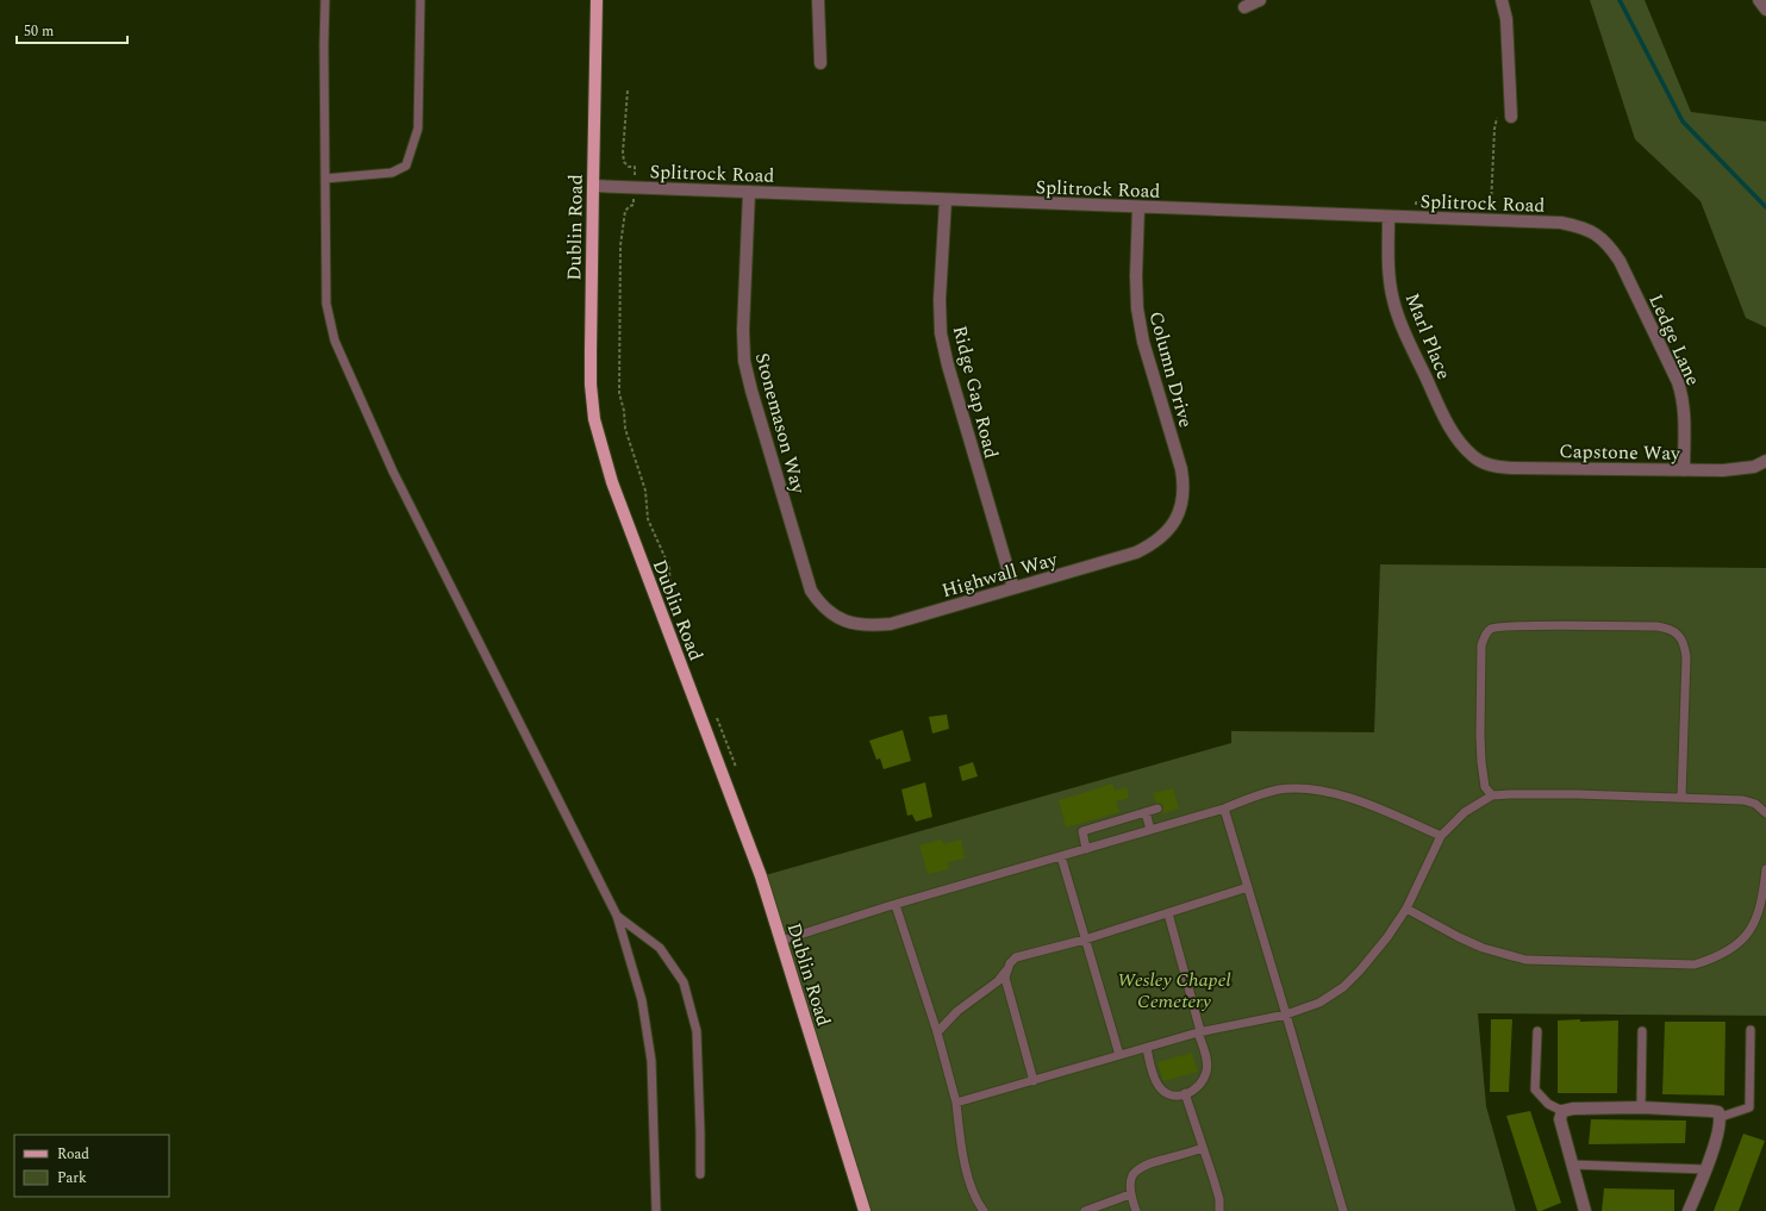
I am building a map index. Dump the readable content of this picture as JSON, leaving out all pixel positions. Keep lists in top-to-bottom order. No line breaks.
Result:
{"streets":{"main road":["Dublin Road"],"street":["Splitrock Road","Marl Place","Ledge Lane","Column Drive","Ridge Gap Road","Stonemason Way","Capstone Way","Highwall Way"]},"crossings":[["Splitrock Road","Dublin Road"],["Splitrock Road","Marl Place"],["Splitrock Road","Ledge Lane"],["Splitrock Road","Column Drive"],["Splitrock Road","Ridge Gap Road"],["Splitrock Road","Stonemason Way"],["Marl Place","Capstone Way"],["Ledge Lane","Capstone Way"],["Column Drive","Highwall Way"],["Ridge Gap Road","Highwall Way"],["Stonemason Way","Highwall Way"]],"parks":["Wesley Chapel Cemetery"],"legend":["Road","Park"],"scale_bar":"50 m"}
